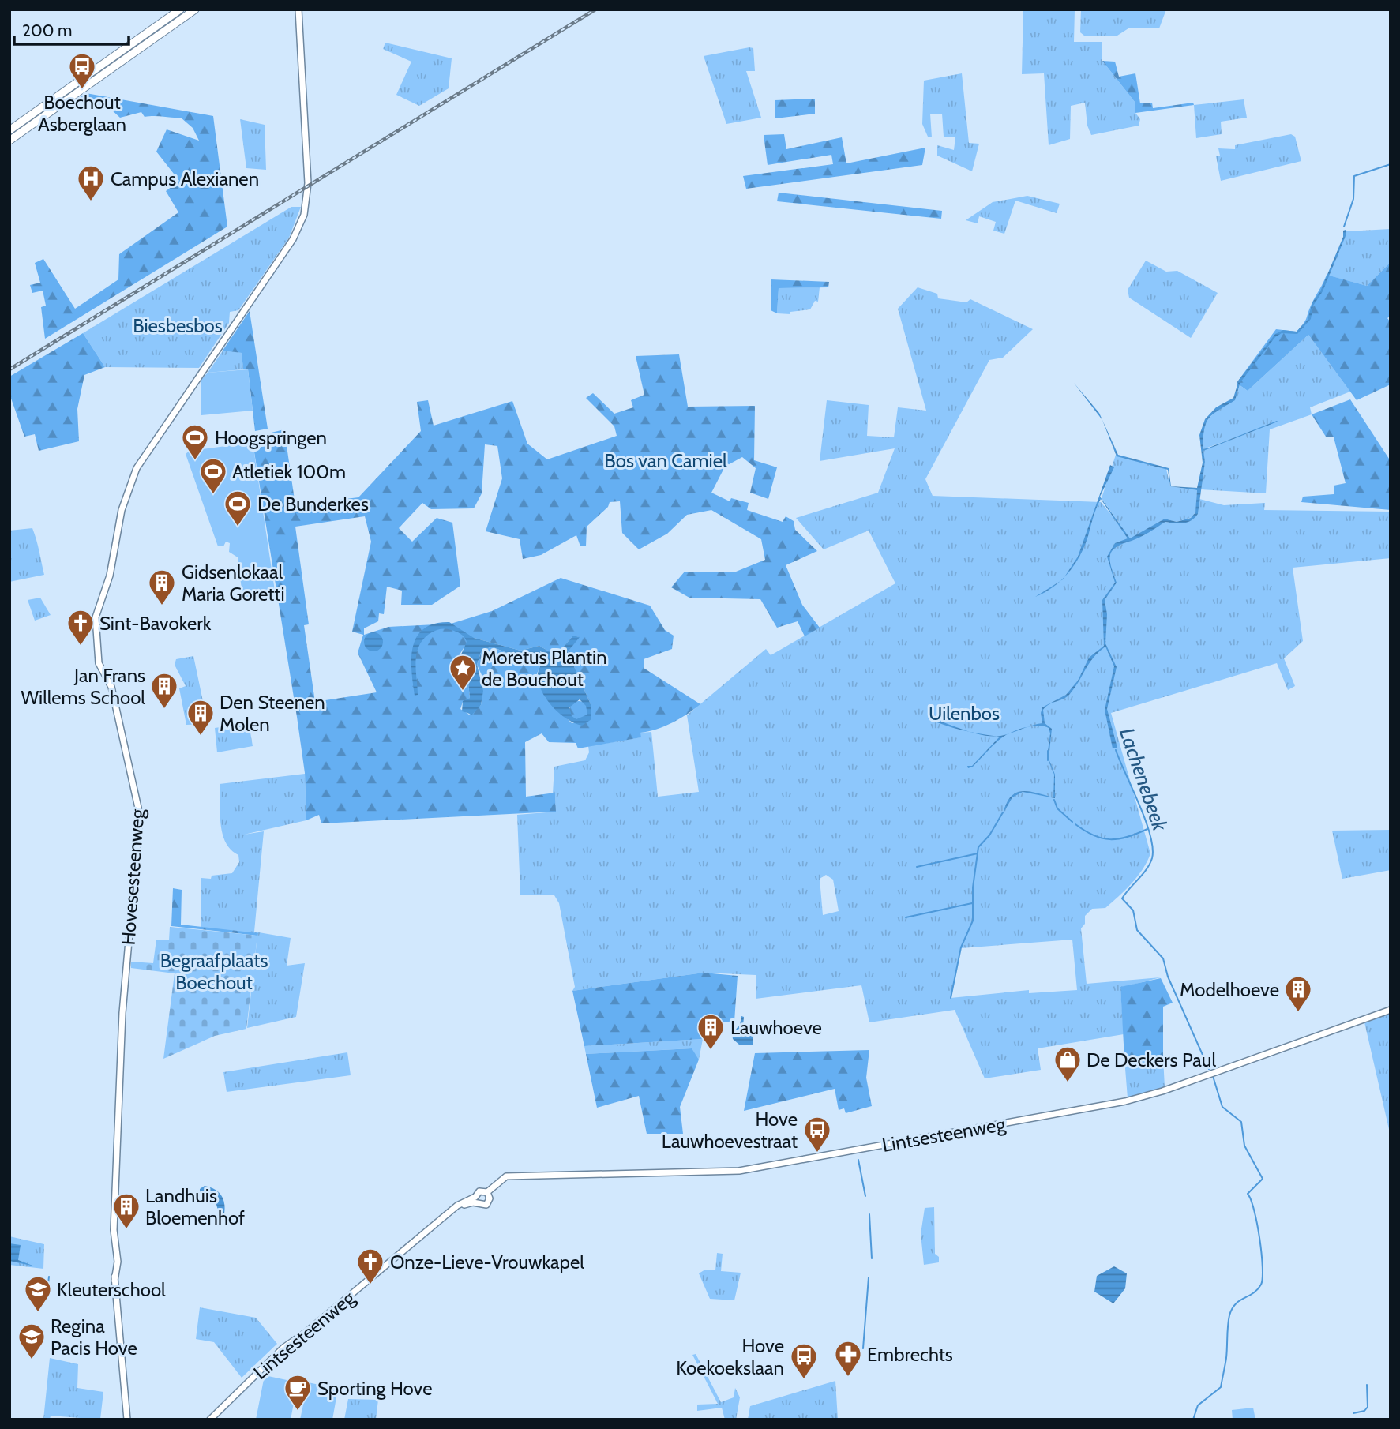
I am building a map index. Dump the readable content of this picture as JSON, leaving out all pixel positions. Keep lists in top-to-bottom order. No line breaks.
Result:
{"streets":{"street":["Hovesesteenweg","Lintsesteenweg"]},"water":["Lachenebeek"],"parks":["Biesbesbos","Bos van Camiel","Uilenbos","Begraafplaats Boechout"],"places":{"bus stop":["Boechout Asberglaan","Hove Lauwhoevestraat","Hove Koekoekslaan"],"hospital":["Campus Alexianen"],"sports":["Hoogspringen","Atletiek 100m","De Bunderkes"],"building":["Gidsenlokaal Maria Goretti","Jan Frans Willems School","Den Steenen Molen","Modelhoeve","Lauwhoeve","Landhuis Bloemenhof"],"church":["Sint-Bavokerk","Onze-Lieve-Vrouwkapel"],"place":["Moretus Plantin de Bouchout"],"shop":["De Deckers Paul"],"school or university":["Kleuterschool","Regina Pacis Hove"],"pharmacy":["Embrechts"],"cafe":["Sporting Hove"]},"scale_bar":"200 m"}
